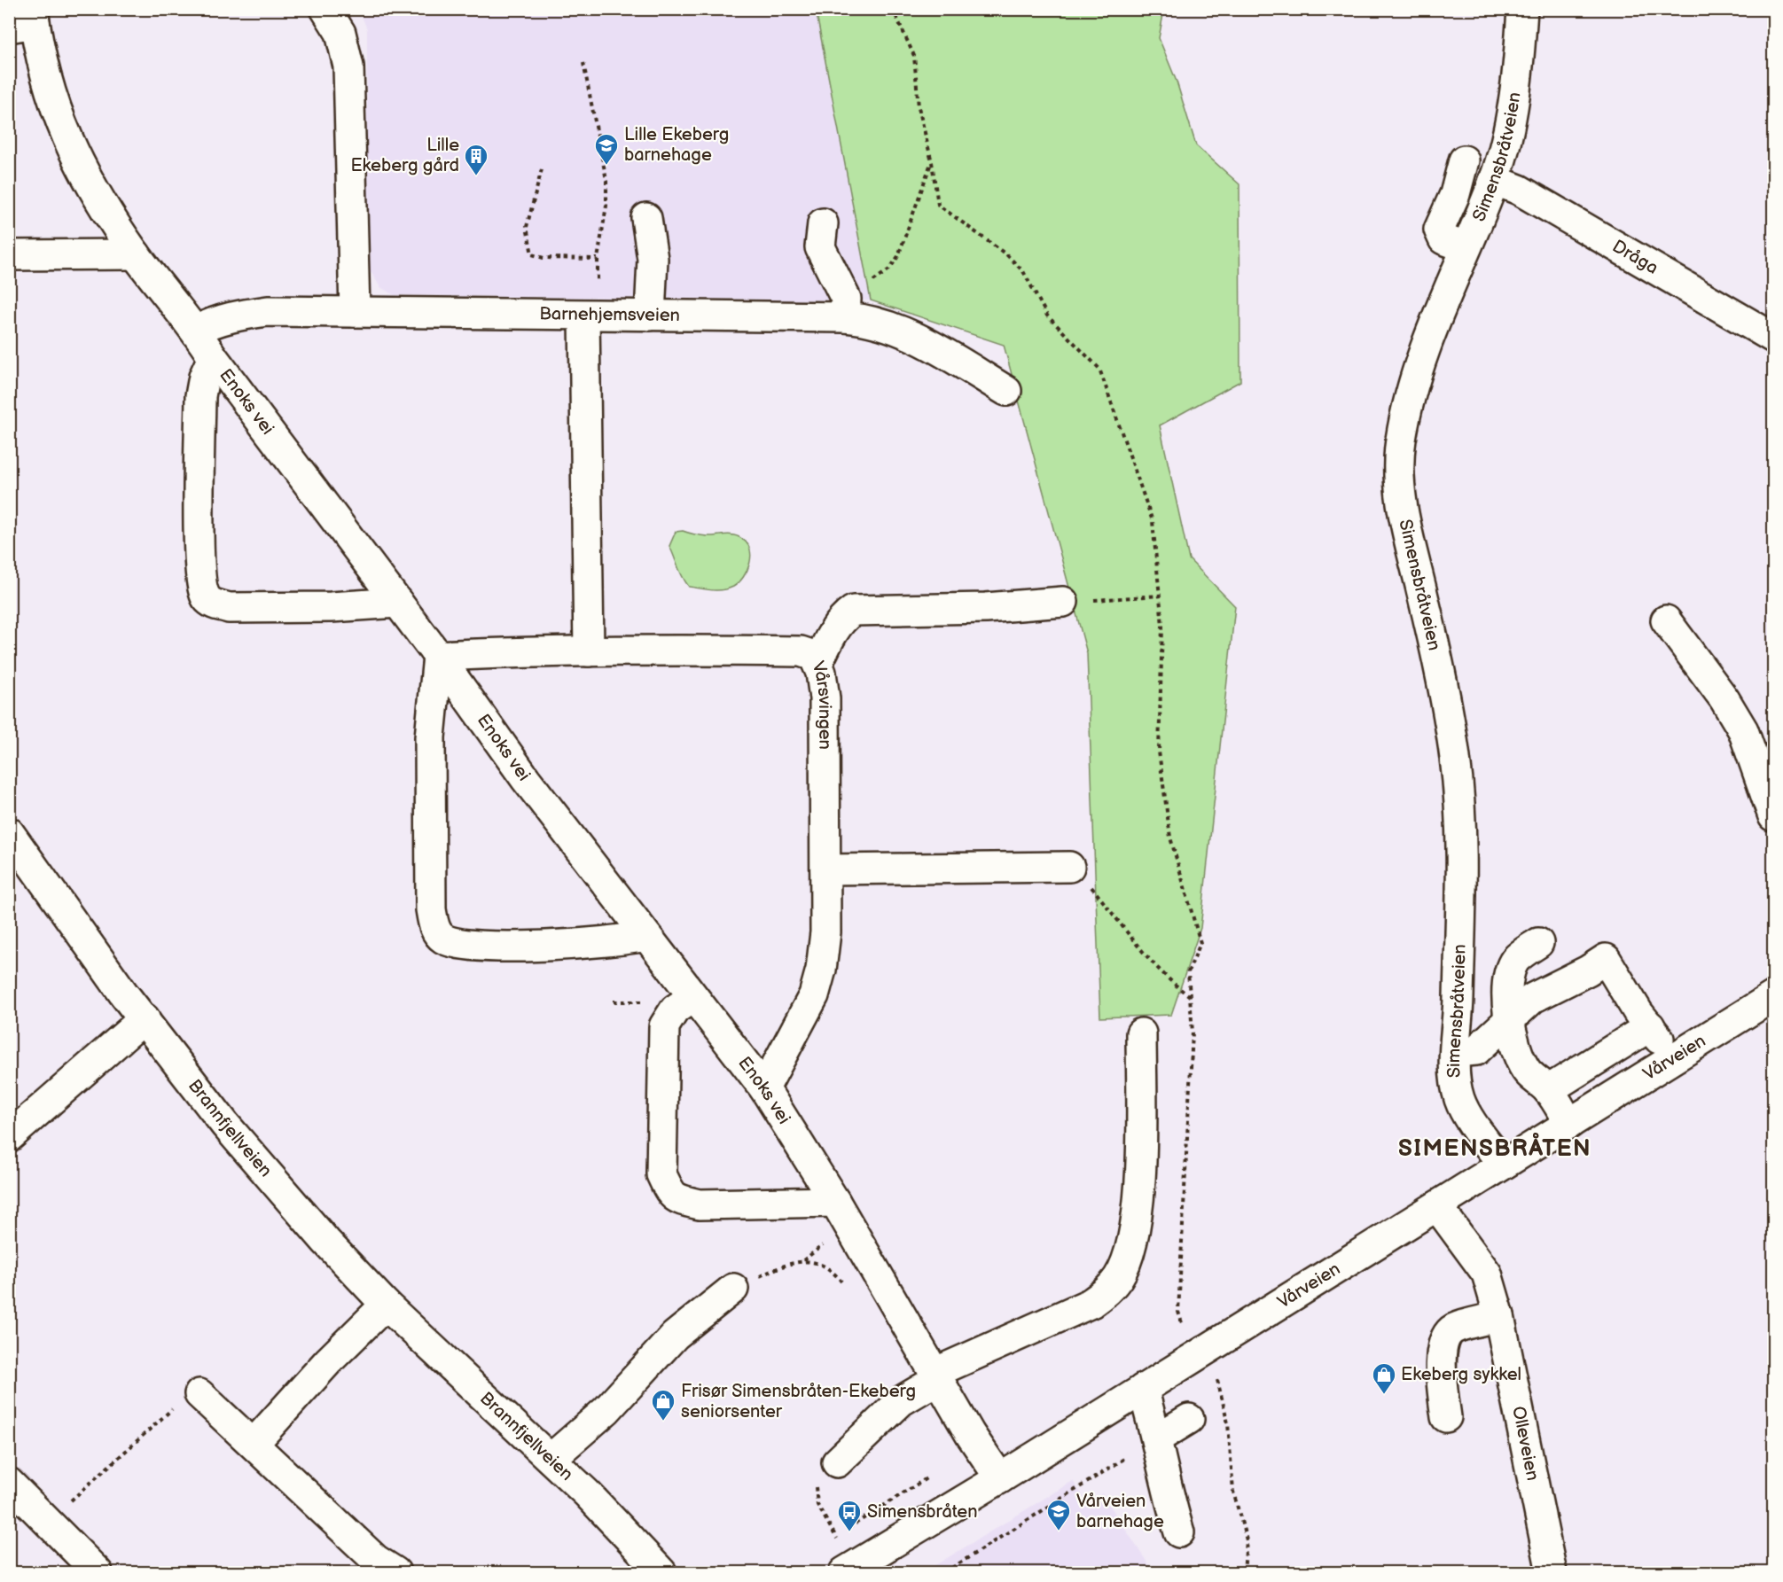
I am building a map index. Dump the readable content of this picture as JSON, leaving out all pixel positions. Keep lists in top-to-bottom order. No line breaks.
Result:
{"streets":{"street":["Simensbråtveien","Dråga","Barnehjemsveien","Enoks vei","Vårsvingen","Vårveien","Brannfjellveien","Olleveien"]},"crossings":[["Simensbråtveien","Dråga"],["Simensbråtveien","Vårveien"],["Barnehjemsveien","Enoks vei"],["Enoks vei","Vårsvingen"],["Enoks vei","Vårveien"],["Vårveien","Olleveien"]],"districts":["SIMENSBRÅTEN"],"places":{"school or university":["Lille Ekeberg barnehage","Vårveien barnehage"],"building":["Lille Ekeberg gård"],"shop":["Ekeberg sykkel","Frisør Simensbråten-Ekeberg seniorsenter"],"bus stop":["Simensbråten"]}}
